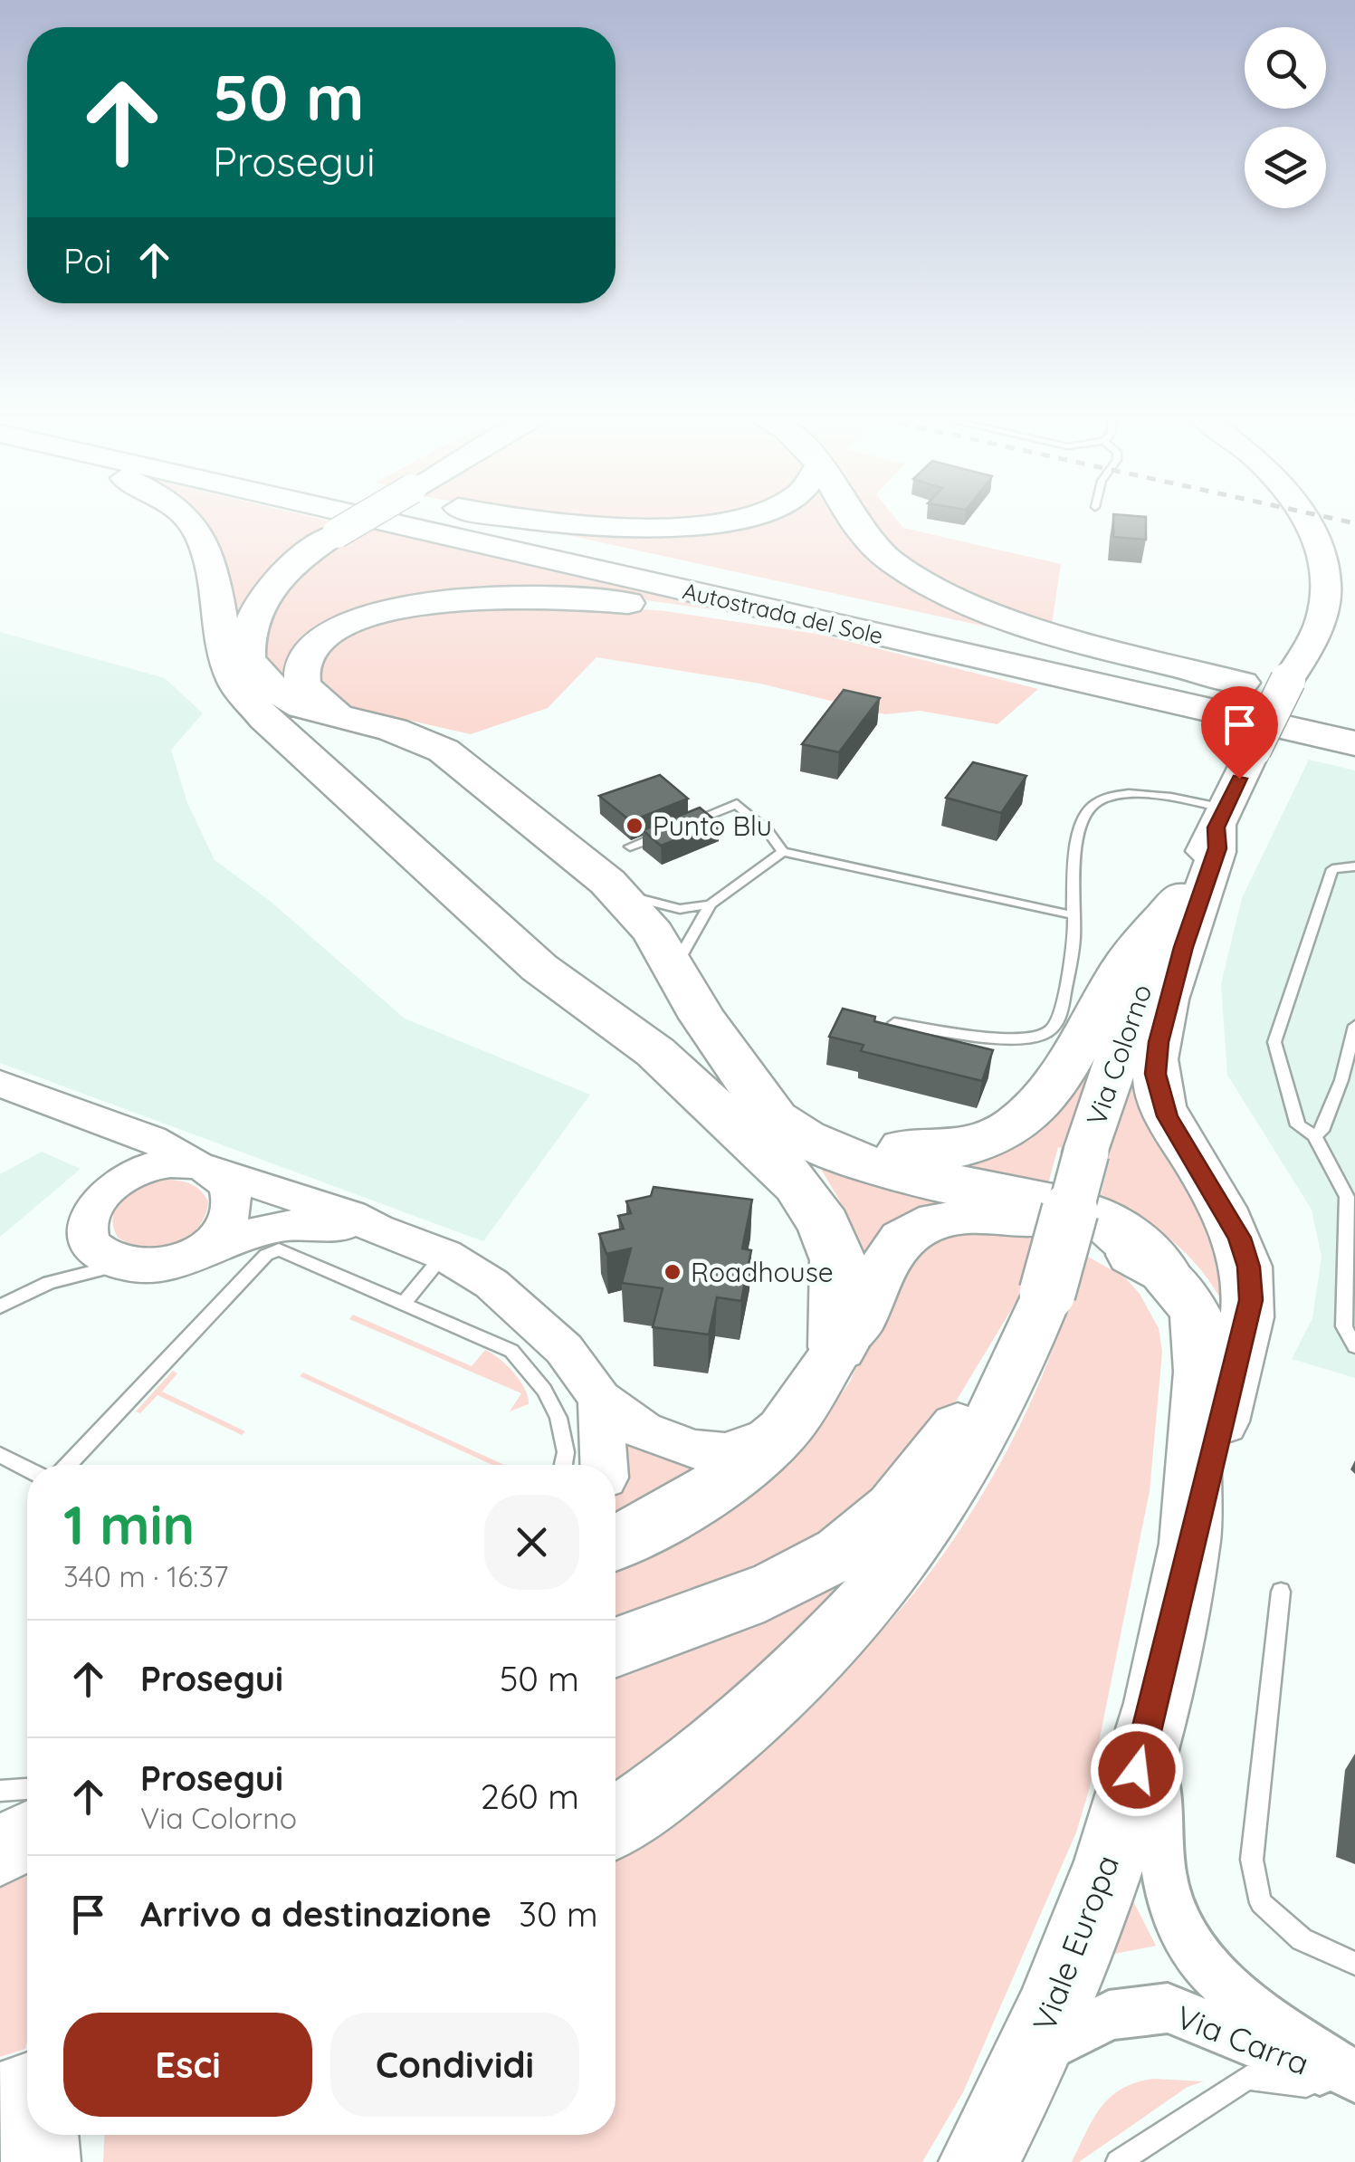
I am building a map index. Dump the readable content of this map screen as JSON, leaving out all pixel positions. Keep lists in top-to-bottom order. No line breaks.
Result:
{"streets":{"highway":["Autostrada del Sole"],"main road":["Via Colorno","Viale Europa"],"street":["Via Carra"]},"crossings":[["Viale Europa","Via Carra"]],"places":["Punto Blu","Roadhouse"],"page":{"turn":["50 m","Prosegui"],"then":"Poi","heading":["1 min","340 m · 16:37"],"list":[{"name":"Prosegui","value":"50 m"},{"name":"Prosegui","note":"Via Colorno","value":"260 m"},{"name":"Arrivo a destinazione","value":"30 m"}],"buttons":["Esci","Condividi"]}}
